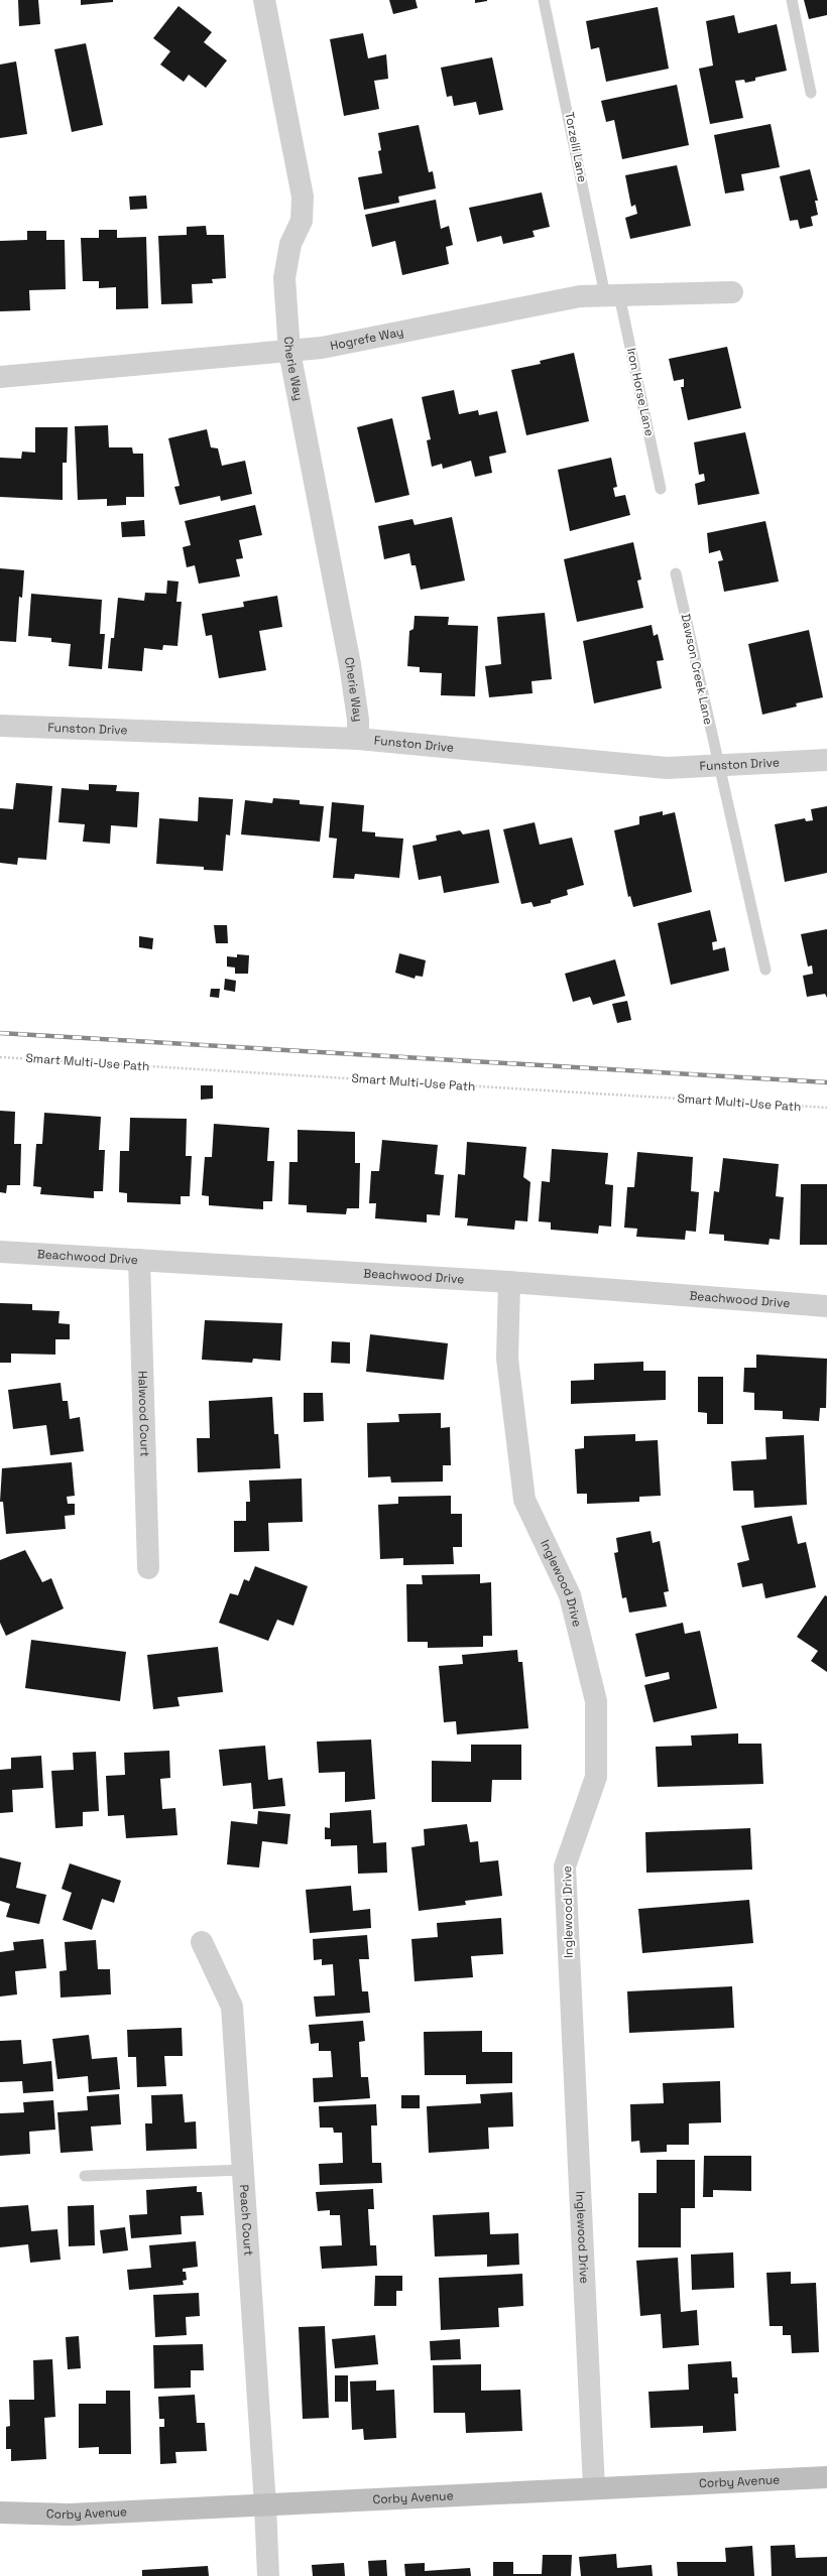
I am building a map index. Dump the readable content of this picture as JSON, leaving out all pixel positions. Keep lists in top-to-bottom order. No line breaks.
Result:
{"streets":{"street":["Hogrefe Way","Cherie Way","Funston Drive","Beachwood Drive","Halwood Court","Inglewood Drive","Peach Court","Corby Avenue"],"lane":["Torzelli Lane","Iron Horse Lane","Dawson Creek Lane"],"path":["Smart Multi-Use Path"]},"crossings":[["Torzelli Lane","Hogrefe Way"],["Torzelli Lane","Iron Horse Lane"],["Hogrefe Way","Cherie Way"],["Hogrefe Way","Iron Horse Lane"],["Cherie Way","Funston Drive"],["Dawson Creek Lane","Funston Drive"],["Beachwood Drive","Halwood Court"],["Beachwood Drive","Inglewood Drive"],["Inglewood Drive","Corby Avenue"],["Peach Court","Corby Avenue"]]}
